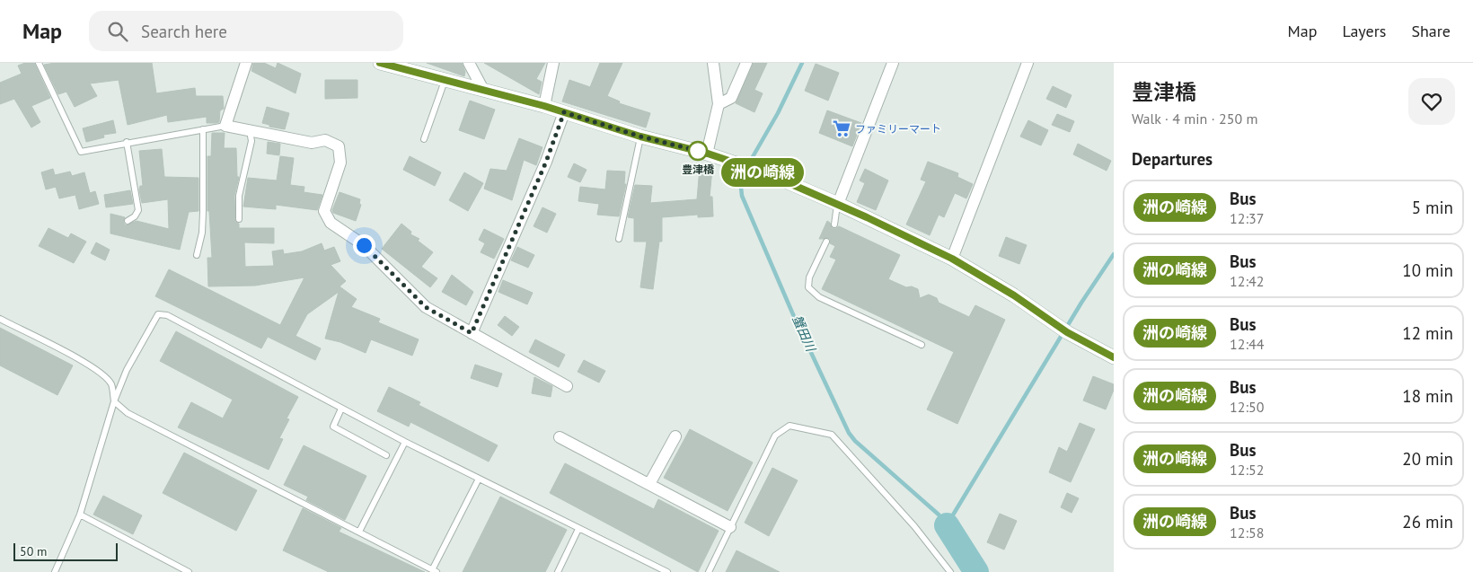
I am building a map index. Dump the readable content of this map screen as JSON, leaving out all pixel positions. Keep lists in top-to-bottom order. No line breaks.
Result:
{"water":["蟹田川"],"places":{"supermarket":["ファミリーマート"],"other":["豊津橋"]},"lines":["bus line 洲の崎線"],"scale_bar":"50 m","page":{"header":"Map","search":"Search here","nav":["Map","Layers","Share"],"on_map":"洲の崎線","heading":[["豊津橋","Walk · 4 min · 250 m"],"Departures"],"list":[{"mark":"洲の崎線","name":"Bus","note":"12:37","value":"5 min"},{"mark":"洲の崎線","name":"Bus","note":"12:42","value":"10 min"},{"mark":"洲の崎線","name":"Bus","note":"12:44","value":"12 min"},{"mark":"洲の崎線","name":"Bus","note":"12:50","value":"18 min"},{"mark":"洲の崎線","name":"Bus","note":"12:52","value":"20 min"},{"mark":"洲の崎線","name":"Bus","note":"12:58","value":"26 min"}],"scale":"50 m"}}
